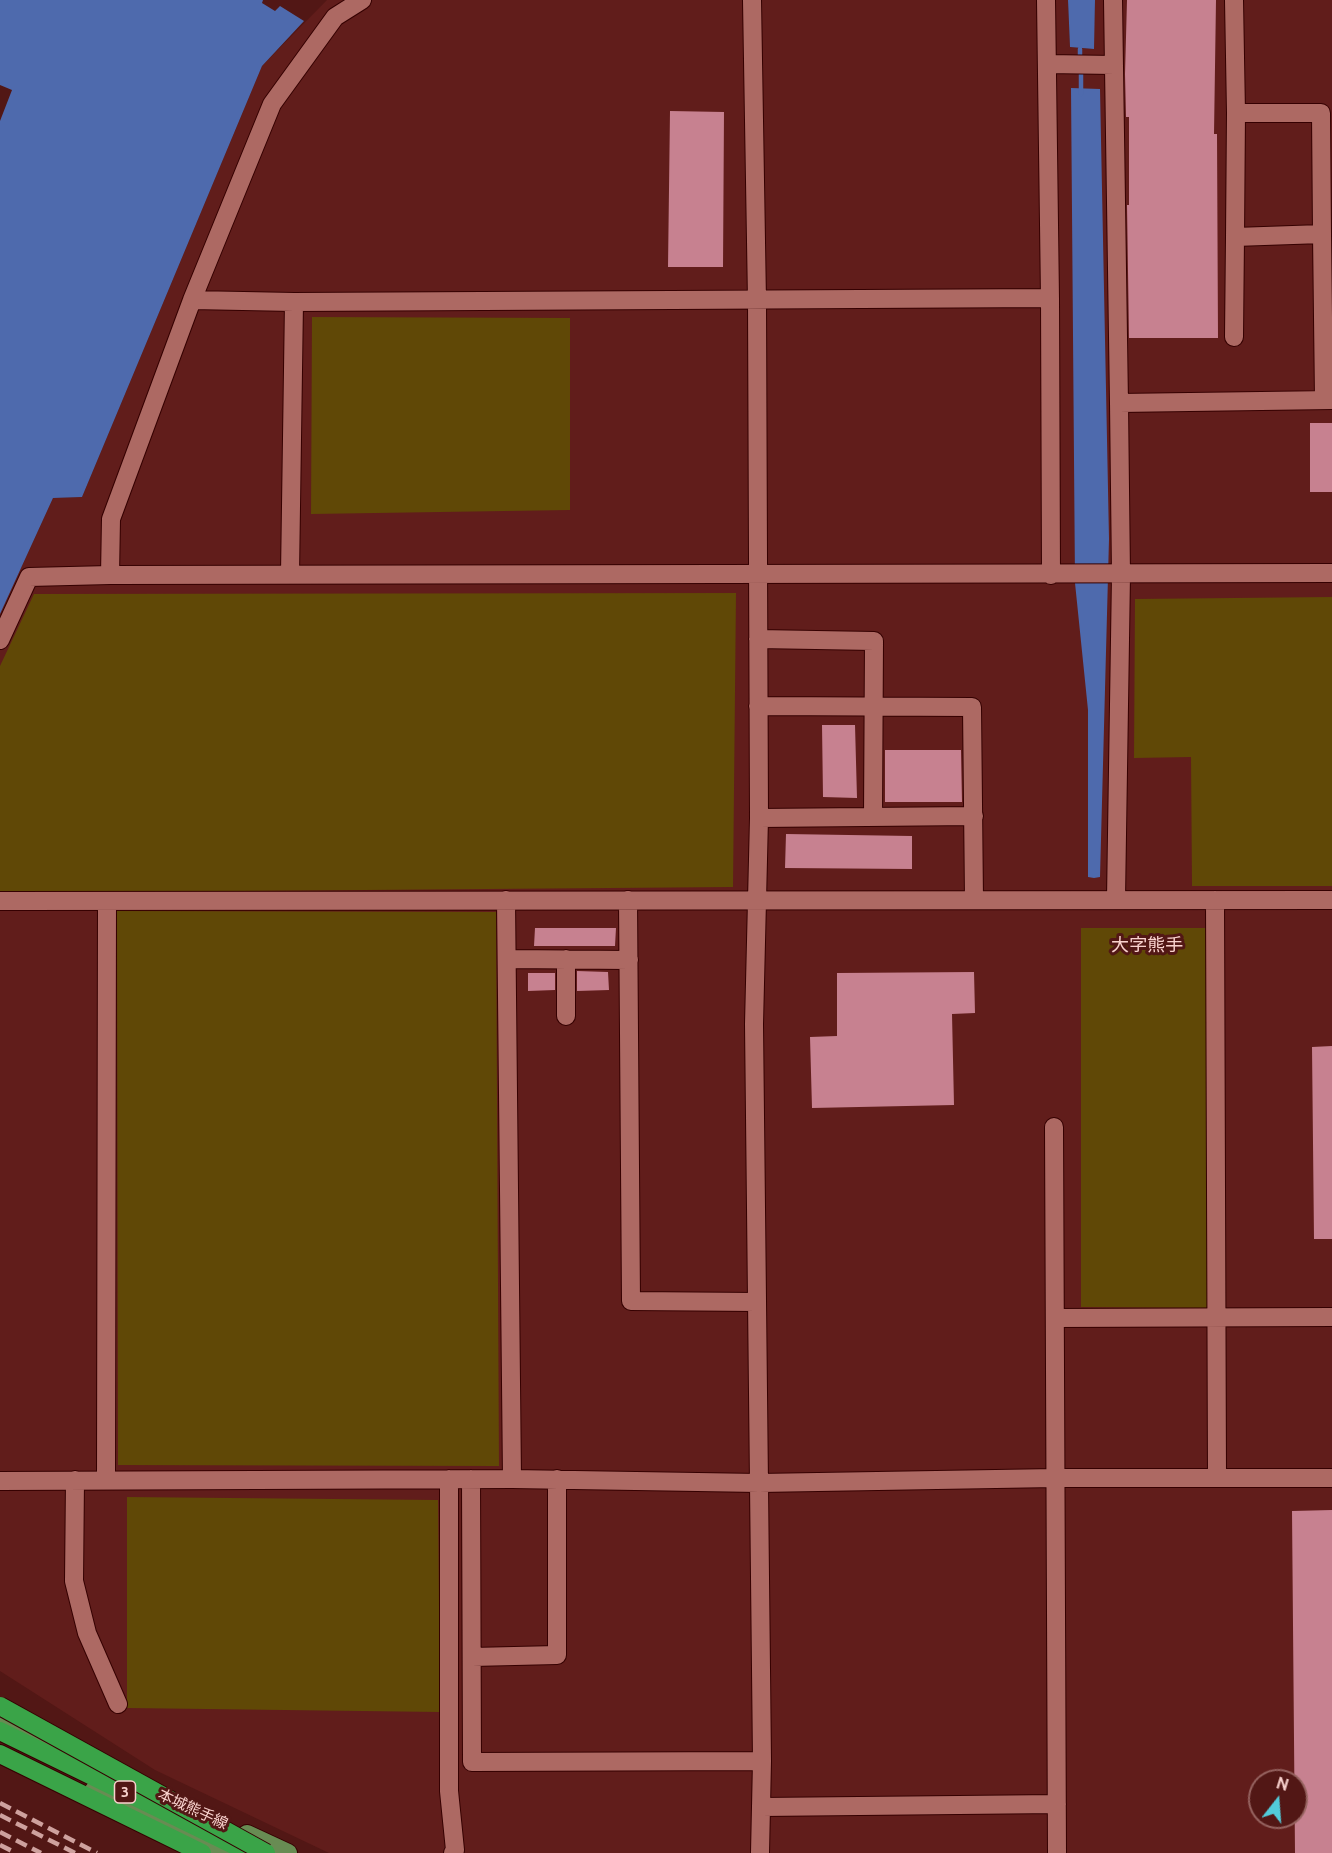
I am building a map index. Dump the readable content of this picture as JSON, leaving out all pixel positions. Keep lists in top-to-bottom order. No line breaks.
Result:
{"streets":{"highway":["3"],"main road":["本城熊手線"]},"districts":["大字熊手"],"north":"top"}
